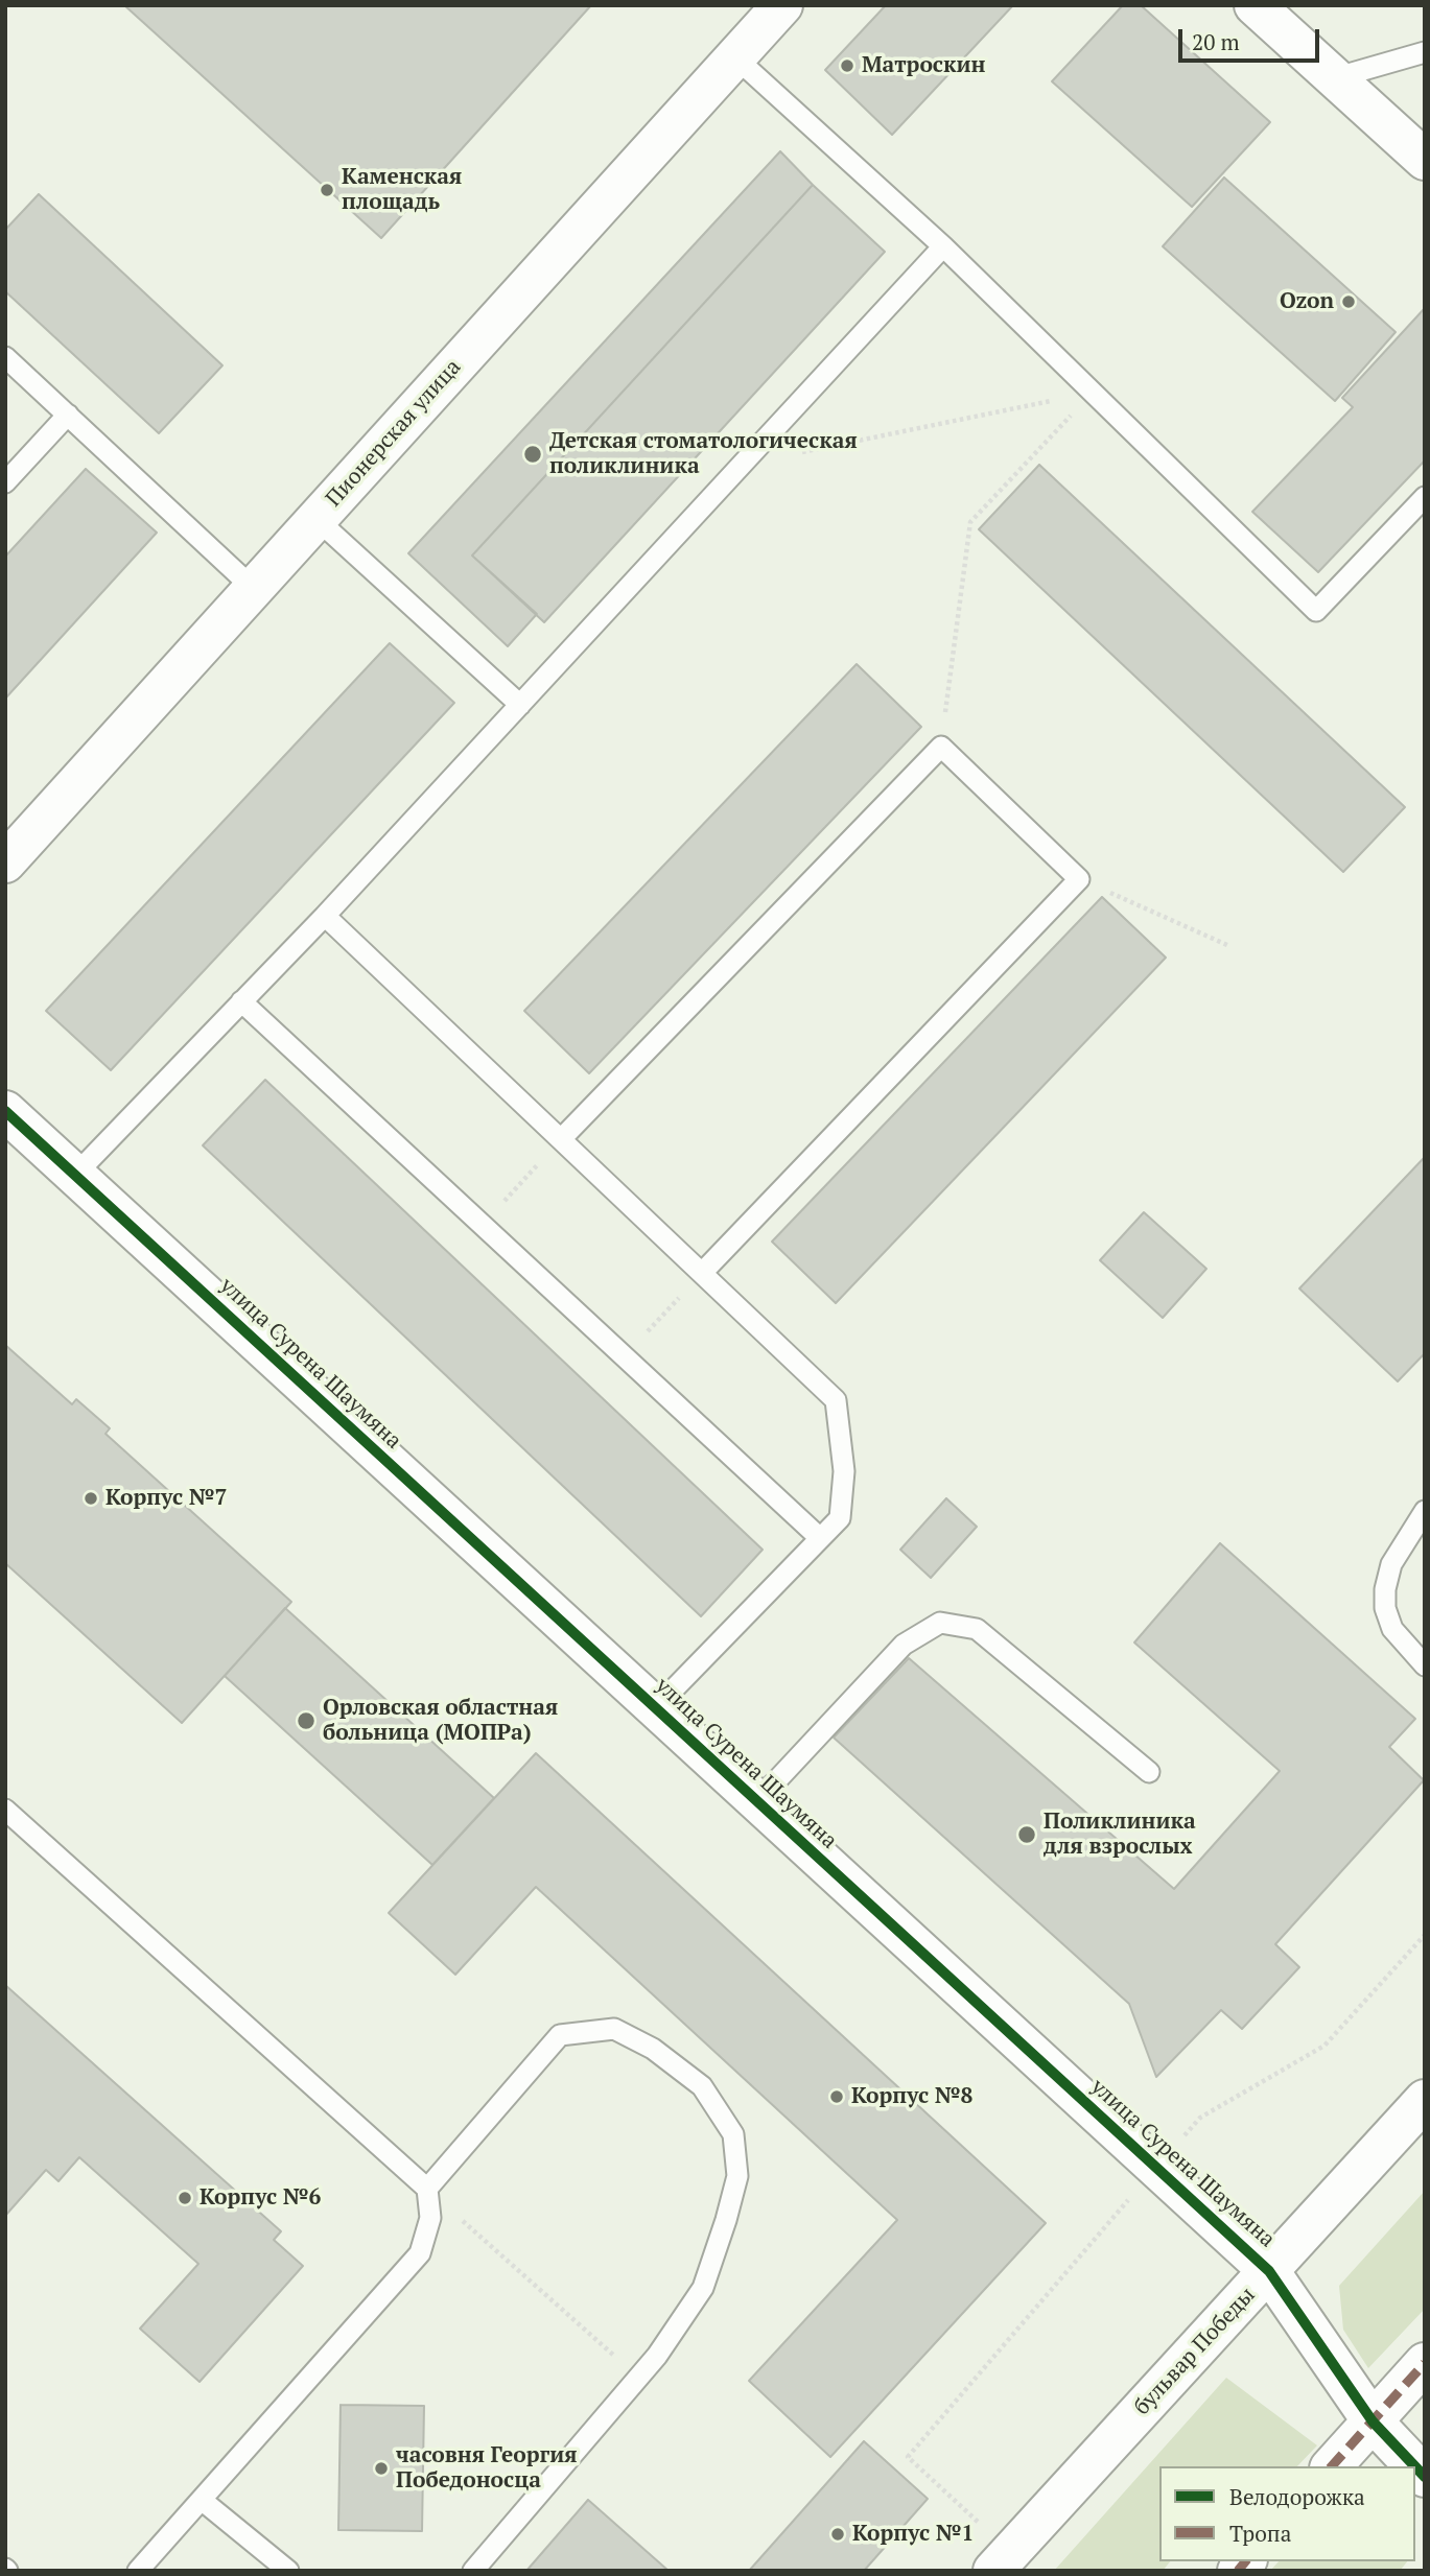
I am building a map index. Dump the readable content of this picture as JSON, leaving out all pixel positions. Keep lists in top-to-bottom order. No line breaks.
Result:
{"streets":{"street":["Пионерская улица","улица Сурена Шаумяна","бульвар Победы"]},"crossings":[["улица Сурена Шаумяна","бульвар Победы"]],"places":["Матроскин","Каменская площадь","Ozon","Детская стоматологическая поликлиника","Корпус №7","Орловская областная больница (МОПРа)","Поликлиника для взрослых","Корпус №8","Корпус №6","часовня Георгия Победоносца","Корпус №1"],"legend":["Велодорожка","Тропа"],"scale_bar":"20 m"}
